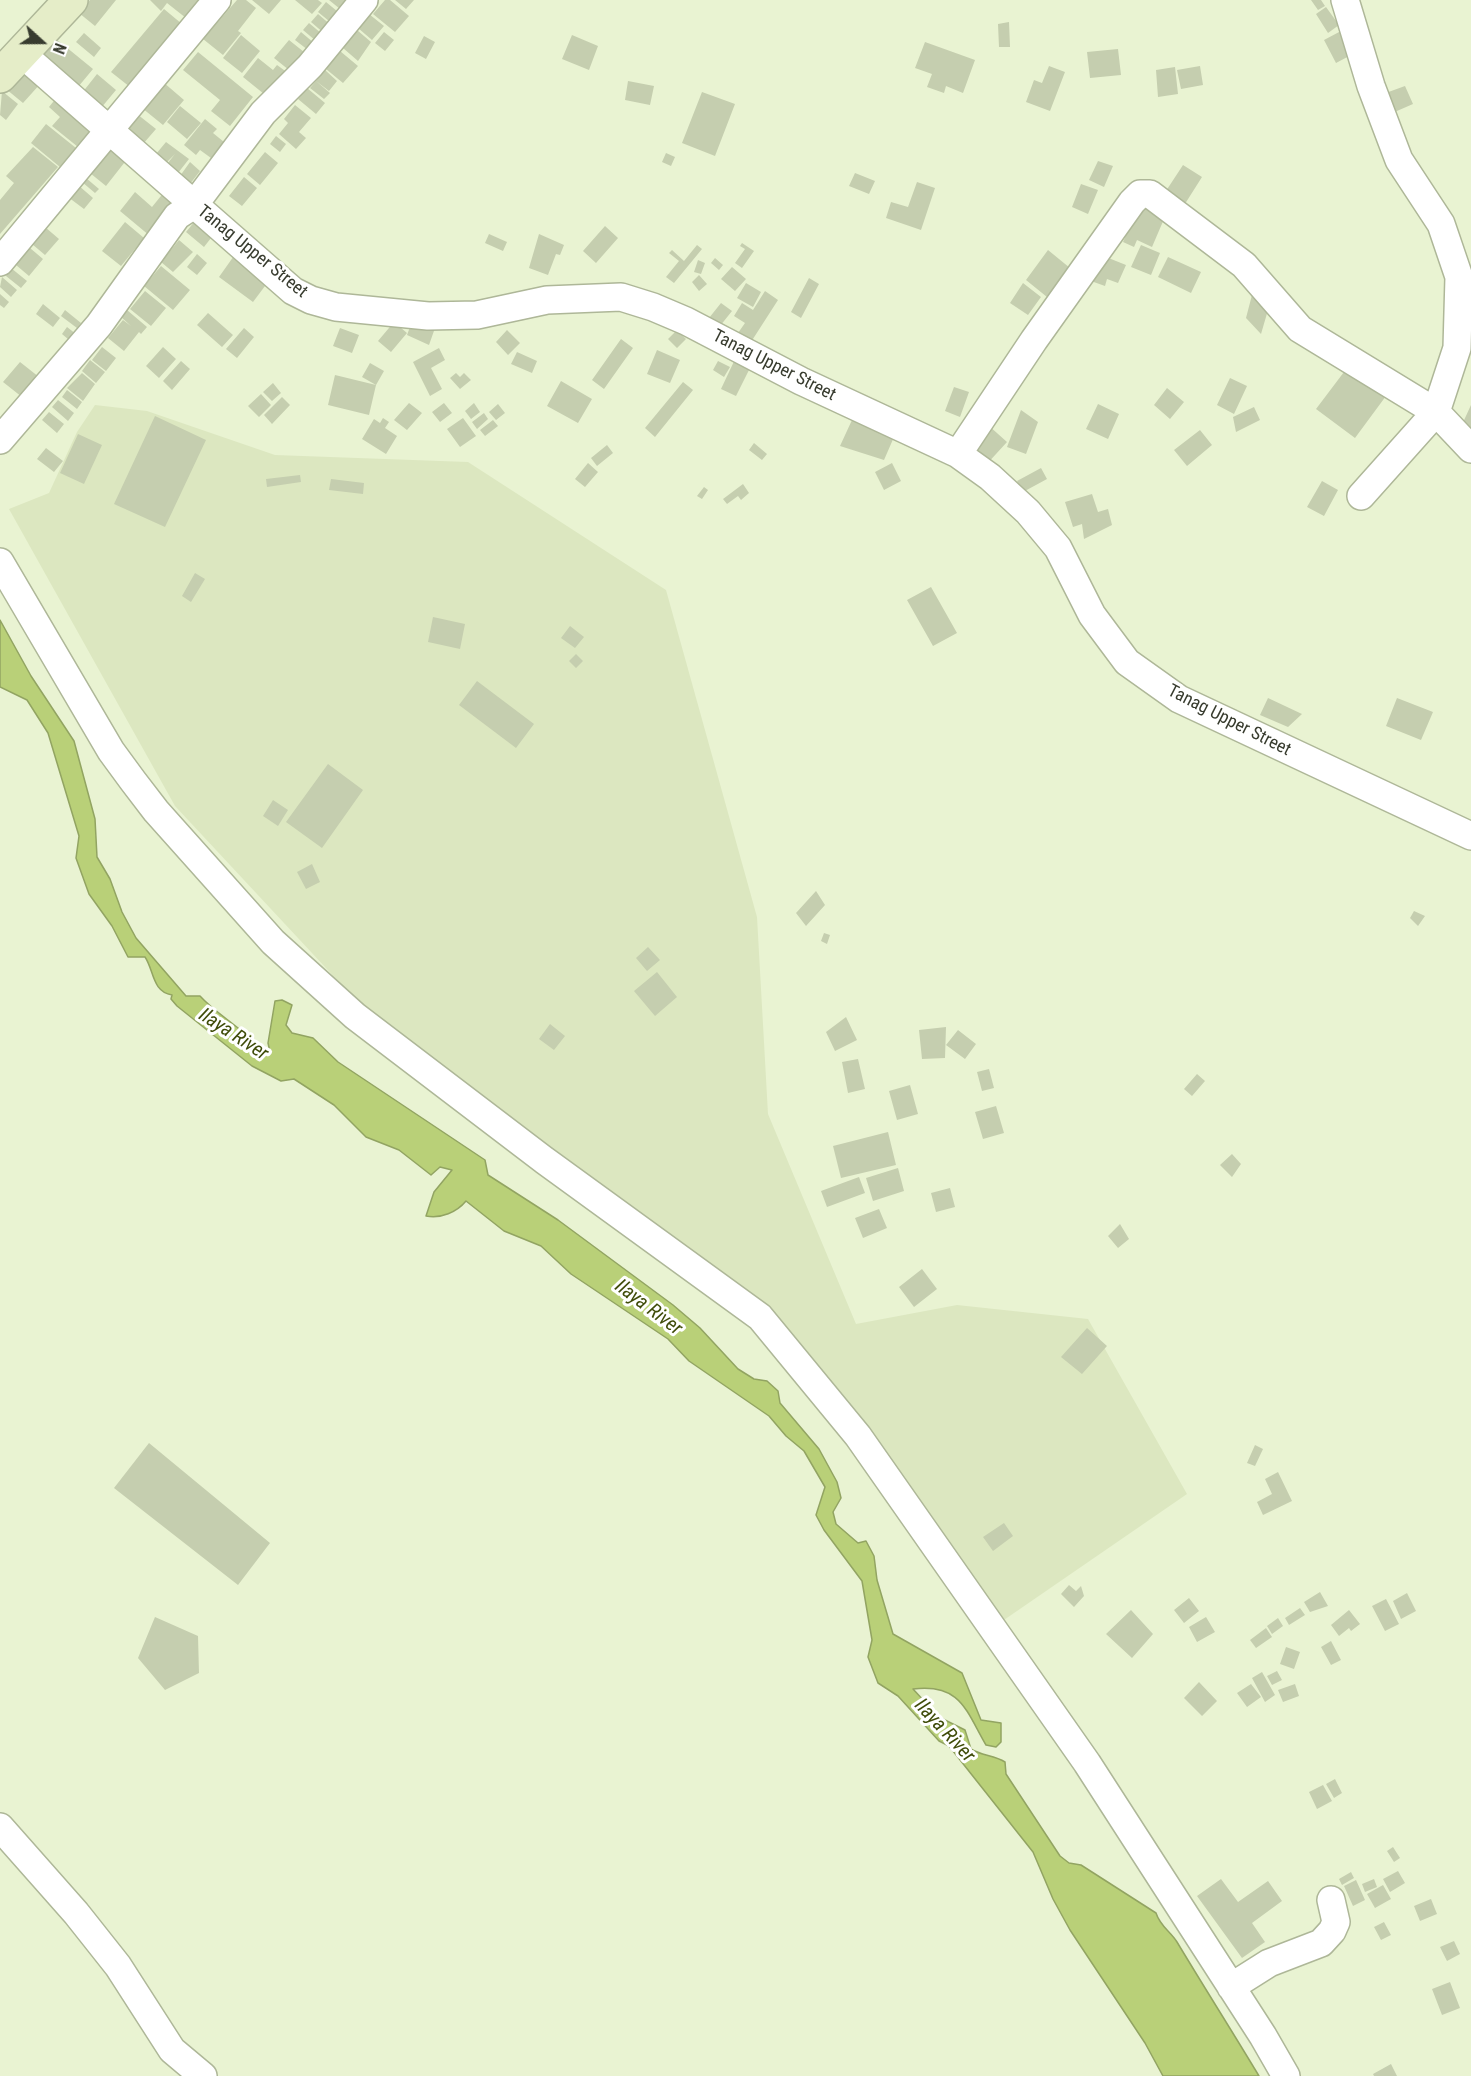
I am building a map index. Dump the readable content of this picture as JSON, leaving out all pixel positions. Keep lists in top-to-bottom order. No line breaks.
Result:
{"streets":{"street":["Tanag Upper Street"]},"water":["Ilaya River"],"north":"right"}
